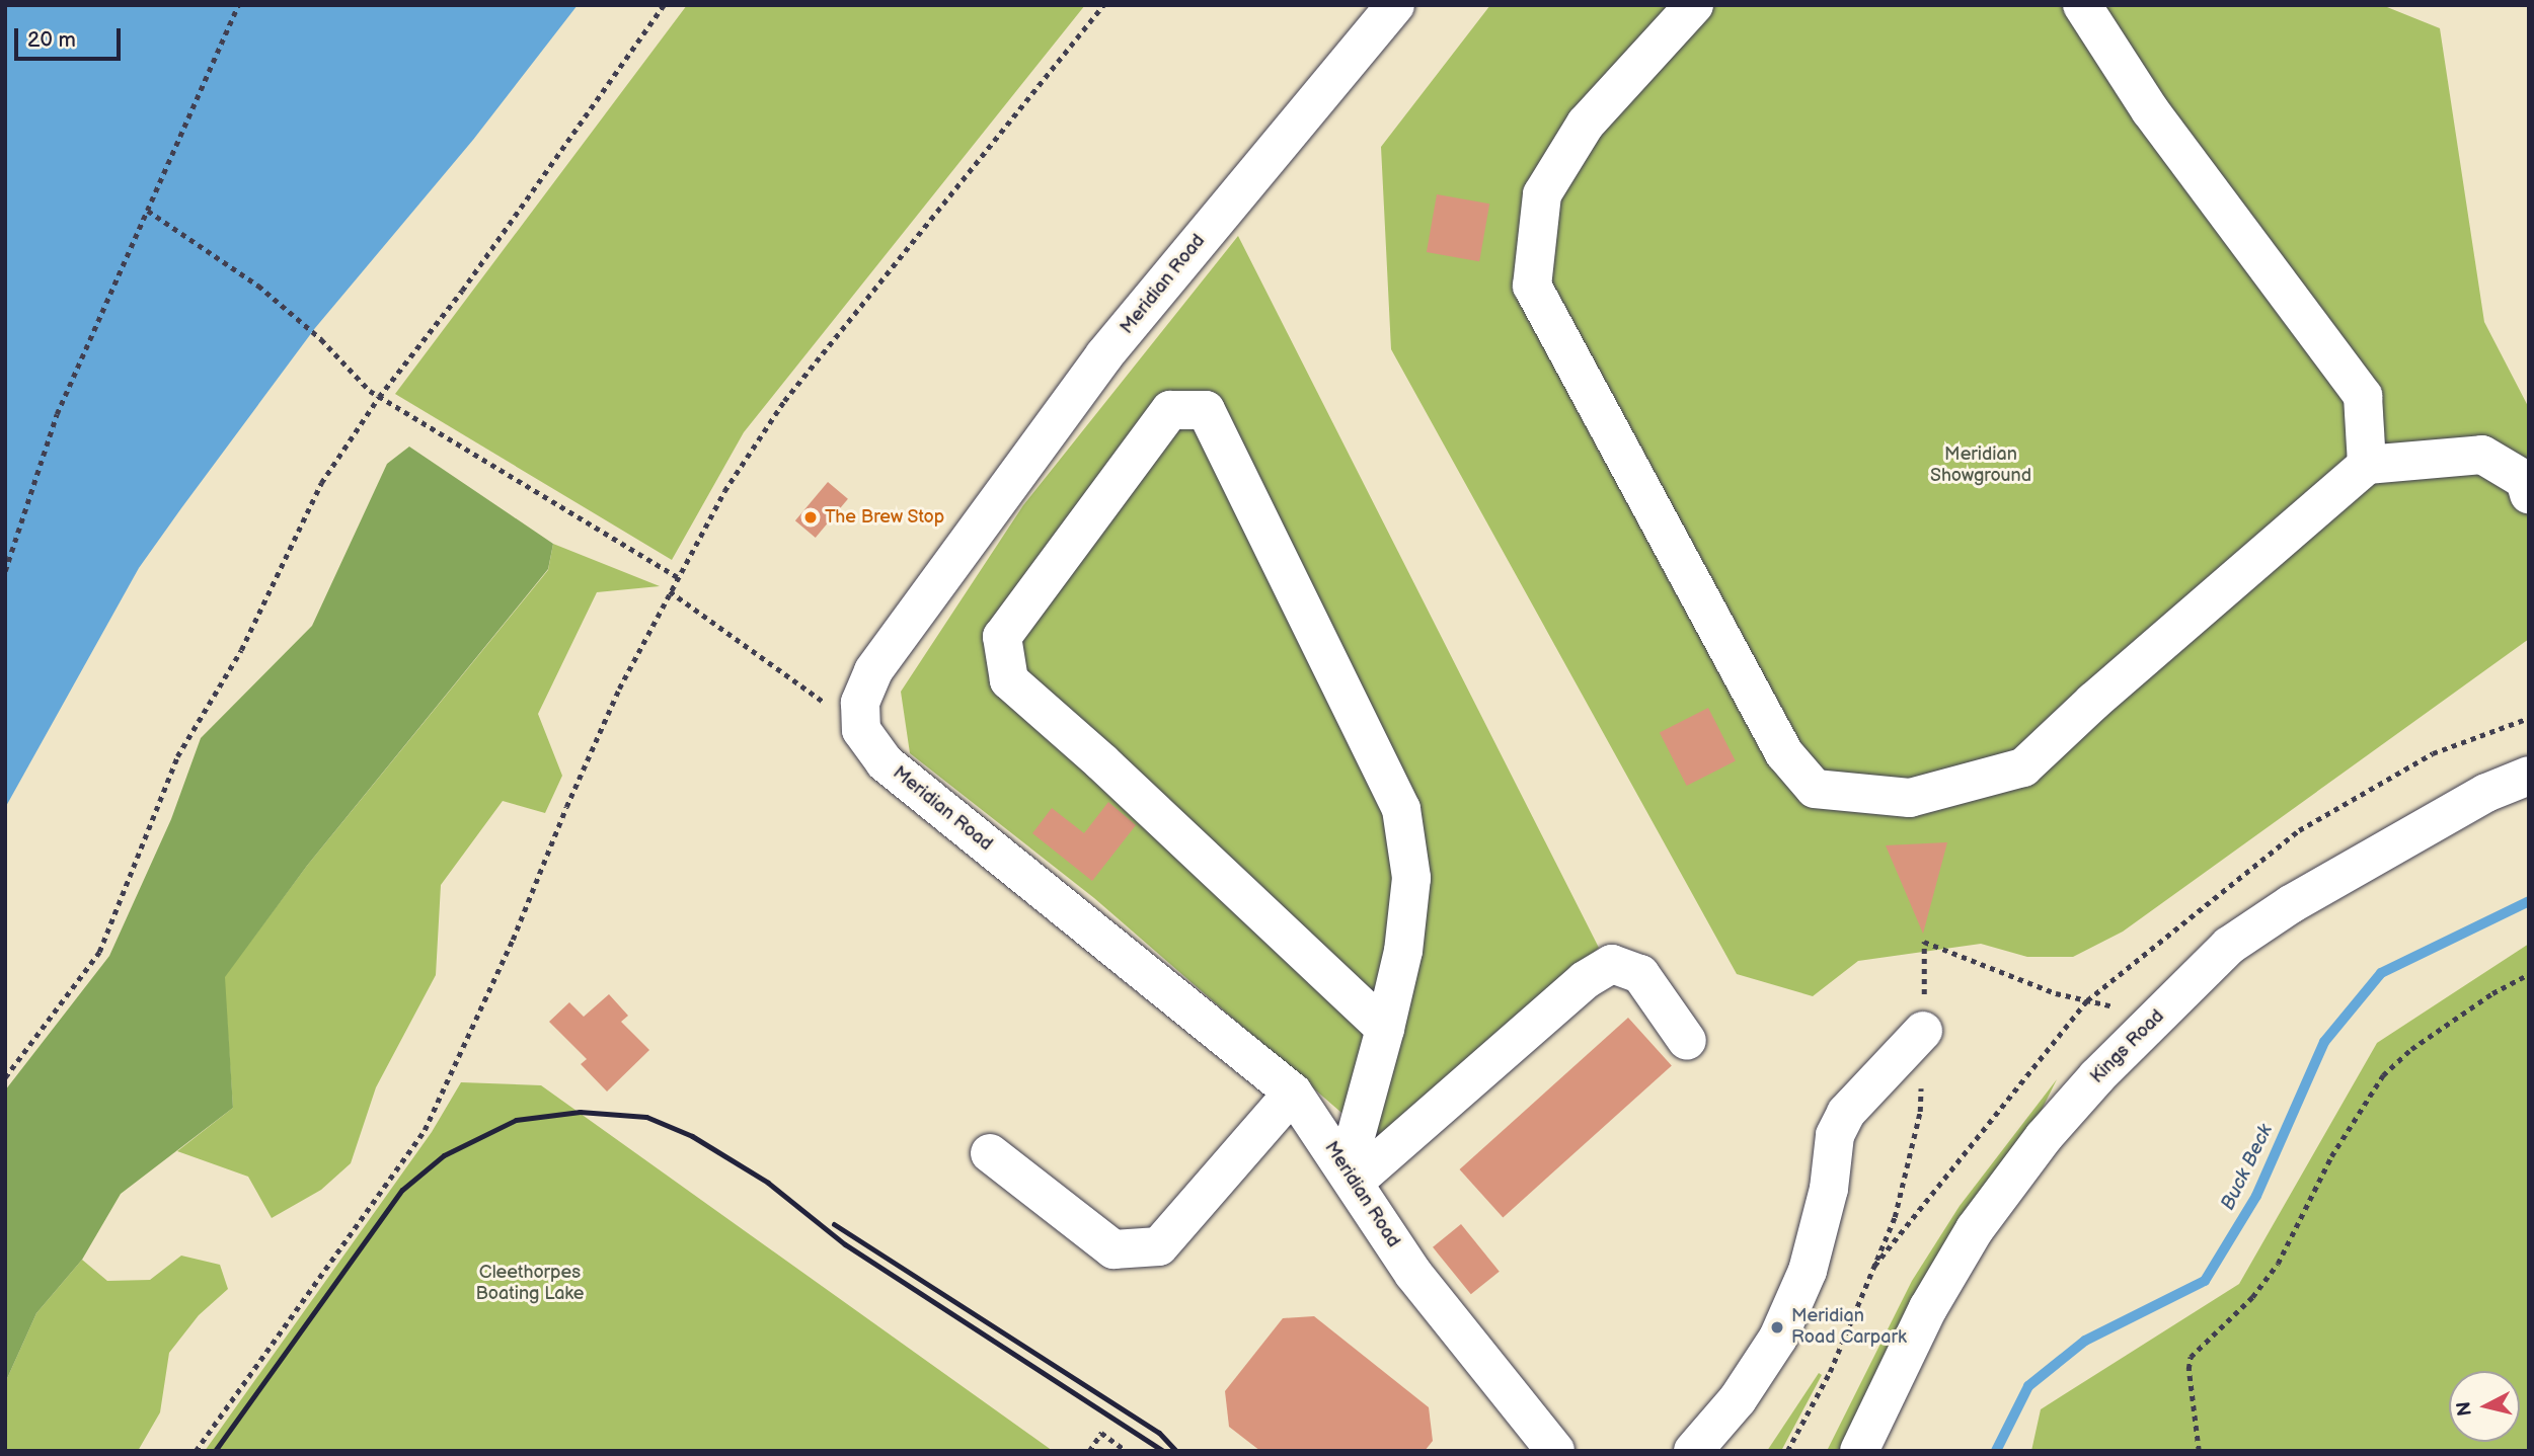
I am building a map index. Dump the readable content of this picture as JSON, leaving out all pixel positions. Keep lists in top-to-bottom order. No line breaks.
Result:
{"streets":{"street":["Meridian Road","Kings Road"]},"water":["Buck Beck"],"parks":["Meridian Showground","Cleethorpes Boating Lake"],"places":["The Brew Stop","Meridian Road Carpark"],"scale_bar":"20 m","north":"left"}
